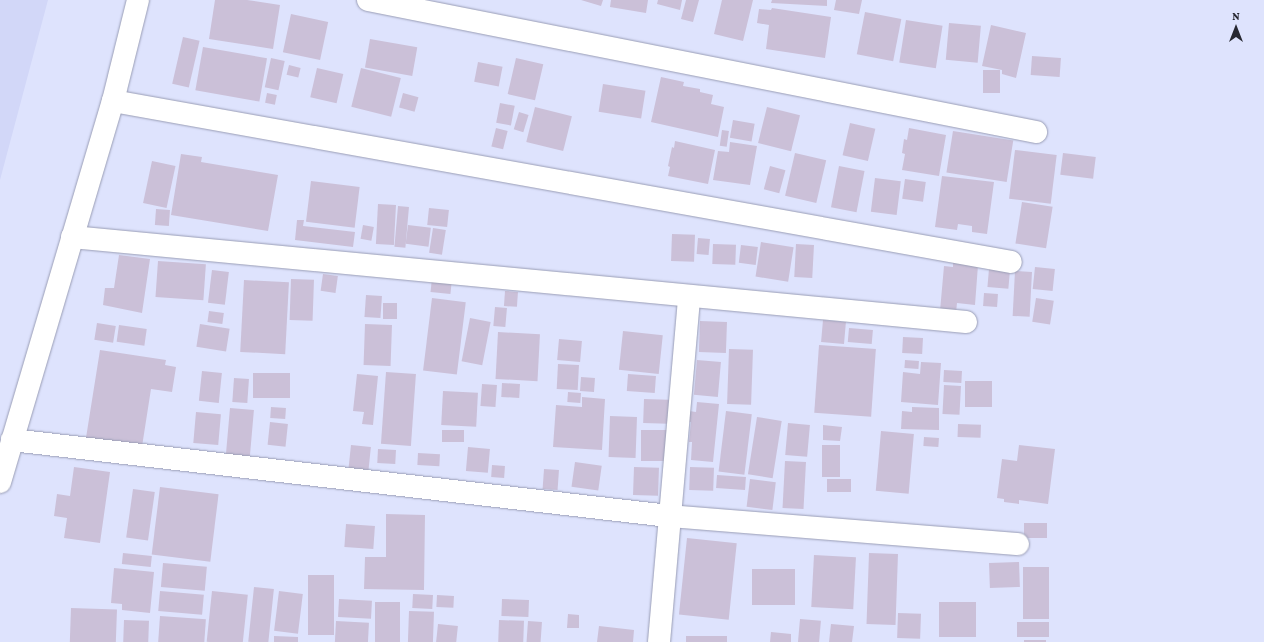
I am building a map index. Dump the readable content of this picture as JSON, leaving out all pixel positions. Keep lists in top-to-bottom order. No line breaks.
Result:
{"north":"top"}
